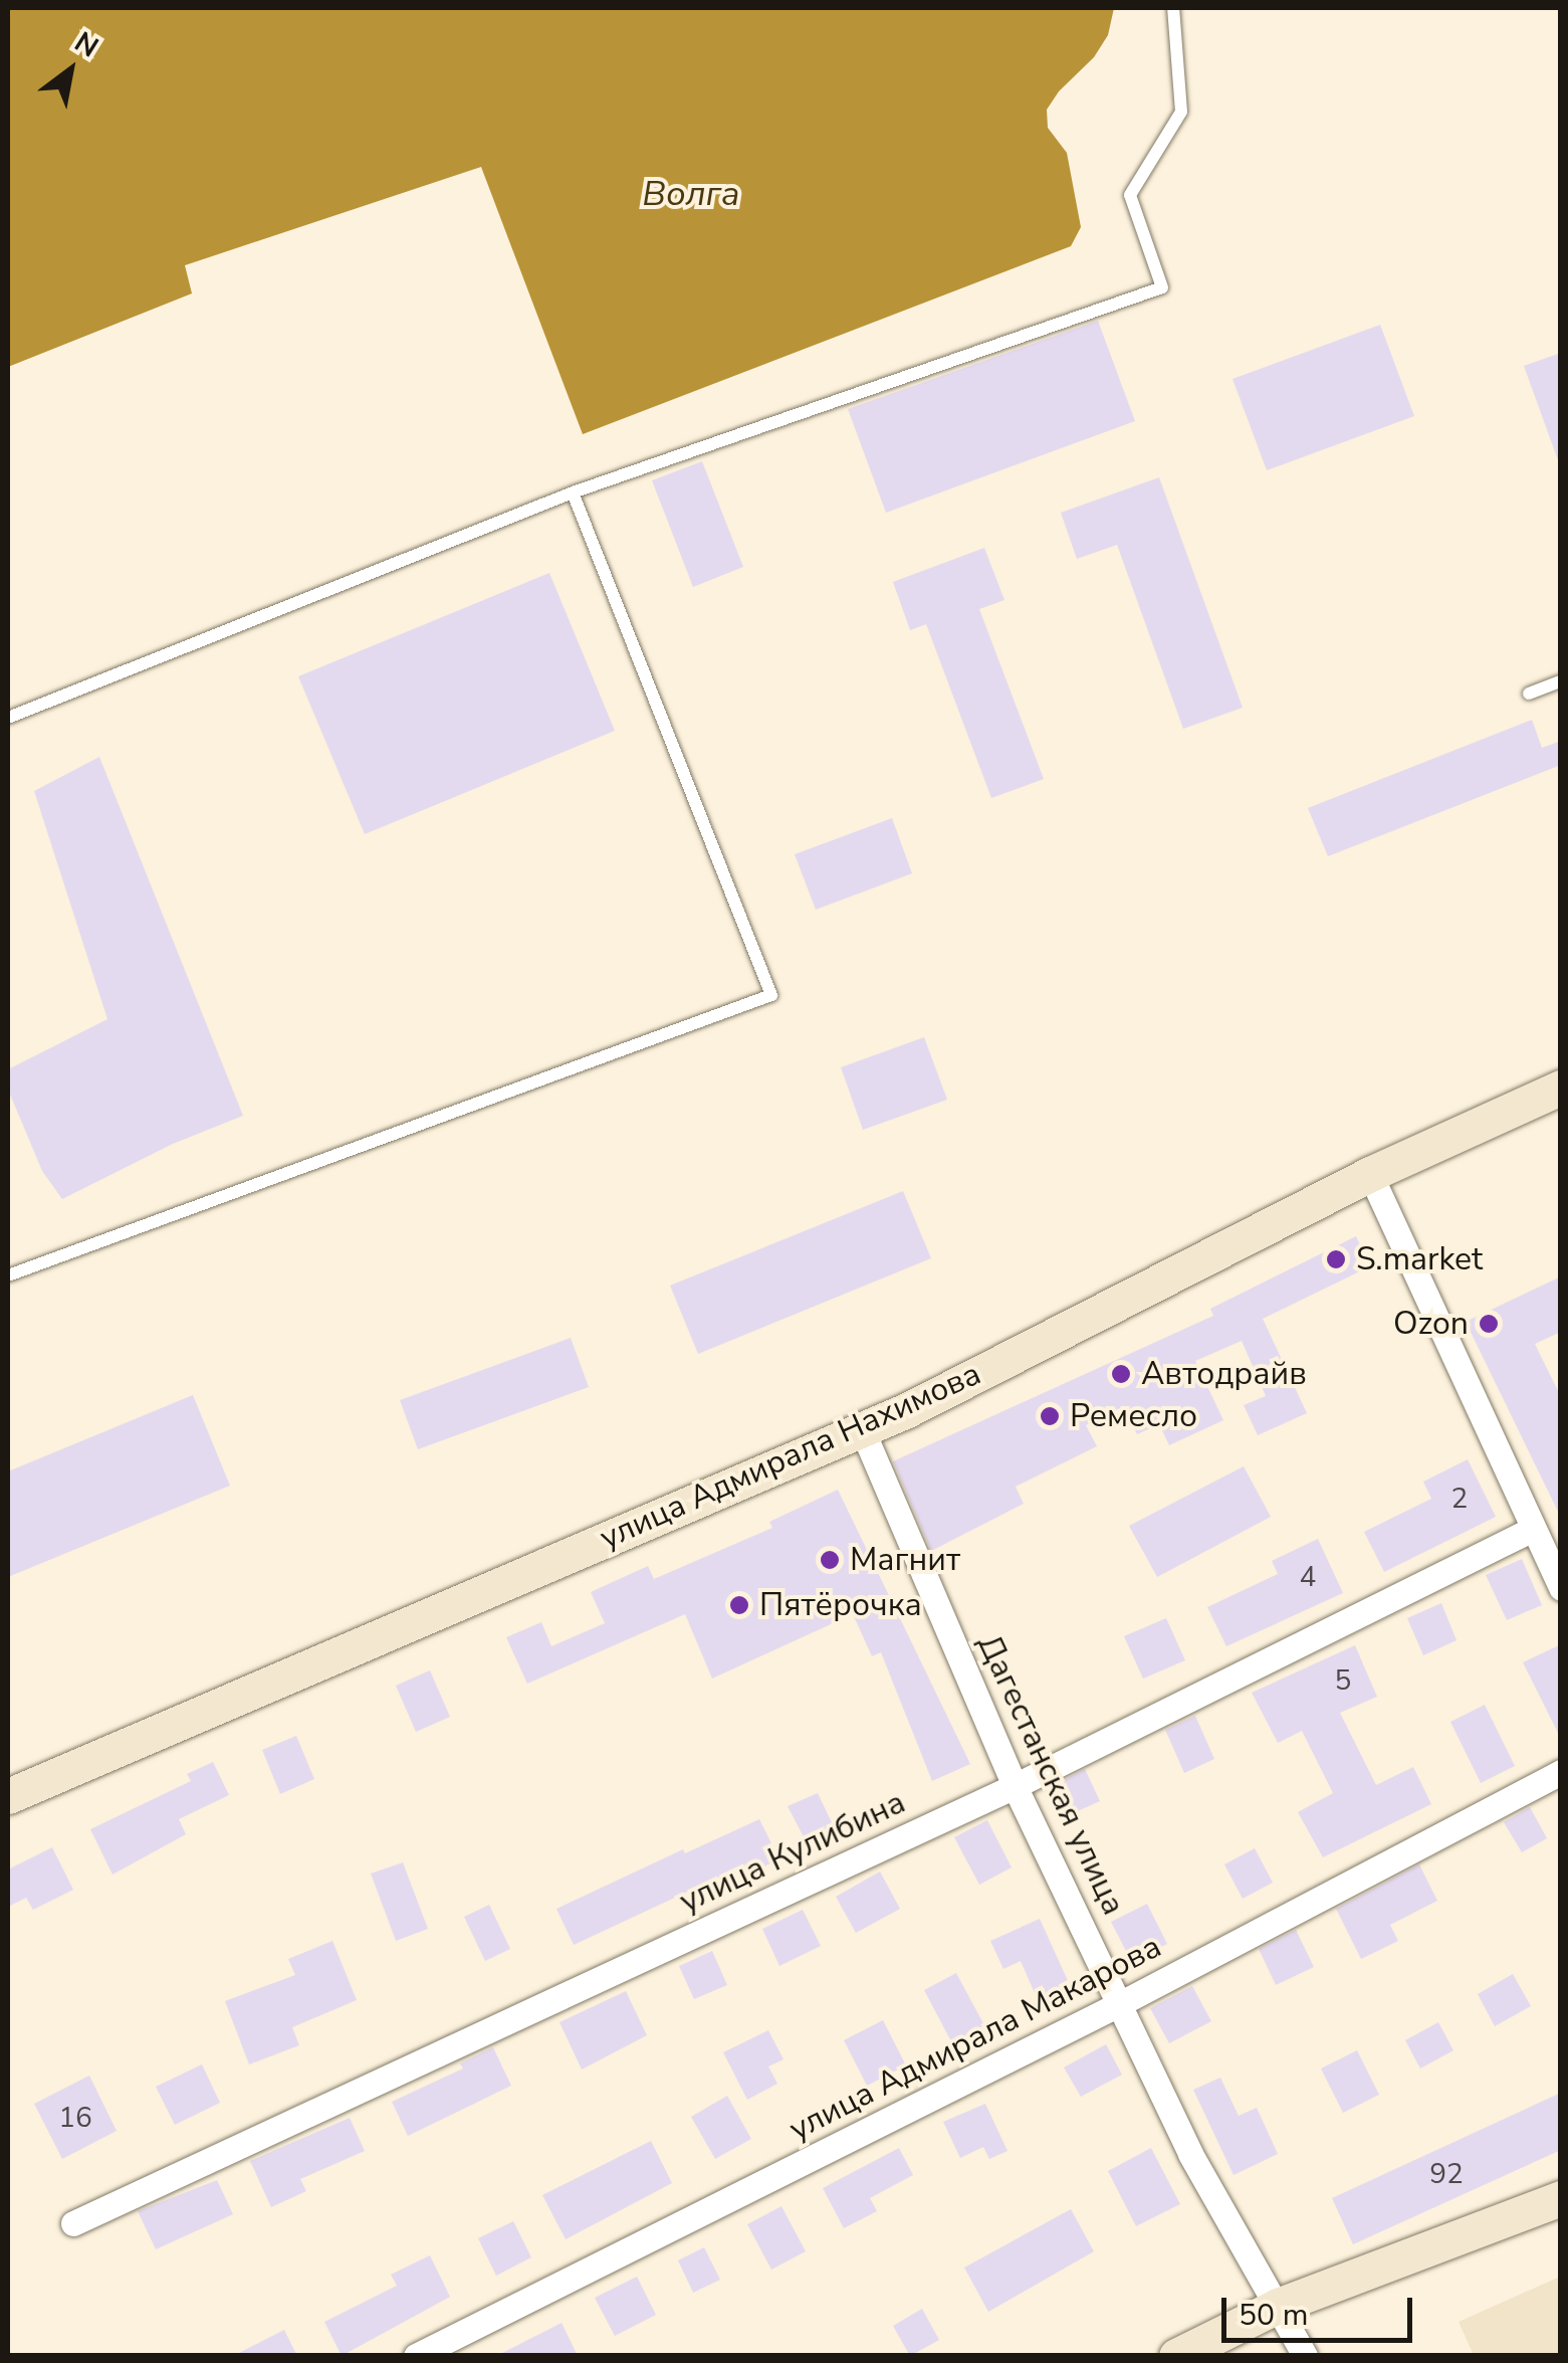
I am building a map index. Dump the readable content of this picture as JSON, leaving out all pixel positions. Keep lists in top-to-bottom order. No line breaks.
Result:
{"streets":{"main road":["улица Адмирала Нахимова"],"street":["Дагестанская улица","улица Кулибина","улица Адмирала Макарова"]},"crossings":[["улица Адмирала Нахимова","Дагестанская улица"],["Дагестанская улица","улица Кулибина"],["Дагестанская улица","улица Адмирала Макарова"]],"water":["Волга"],"places":["S.market","Ozon","Автодрайв","Ремесло","Магнит","Пятёрочка"],"house_numbers":["2","4","5","16","92"],"scale_bar":"50 m","north":"top right"}
